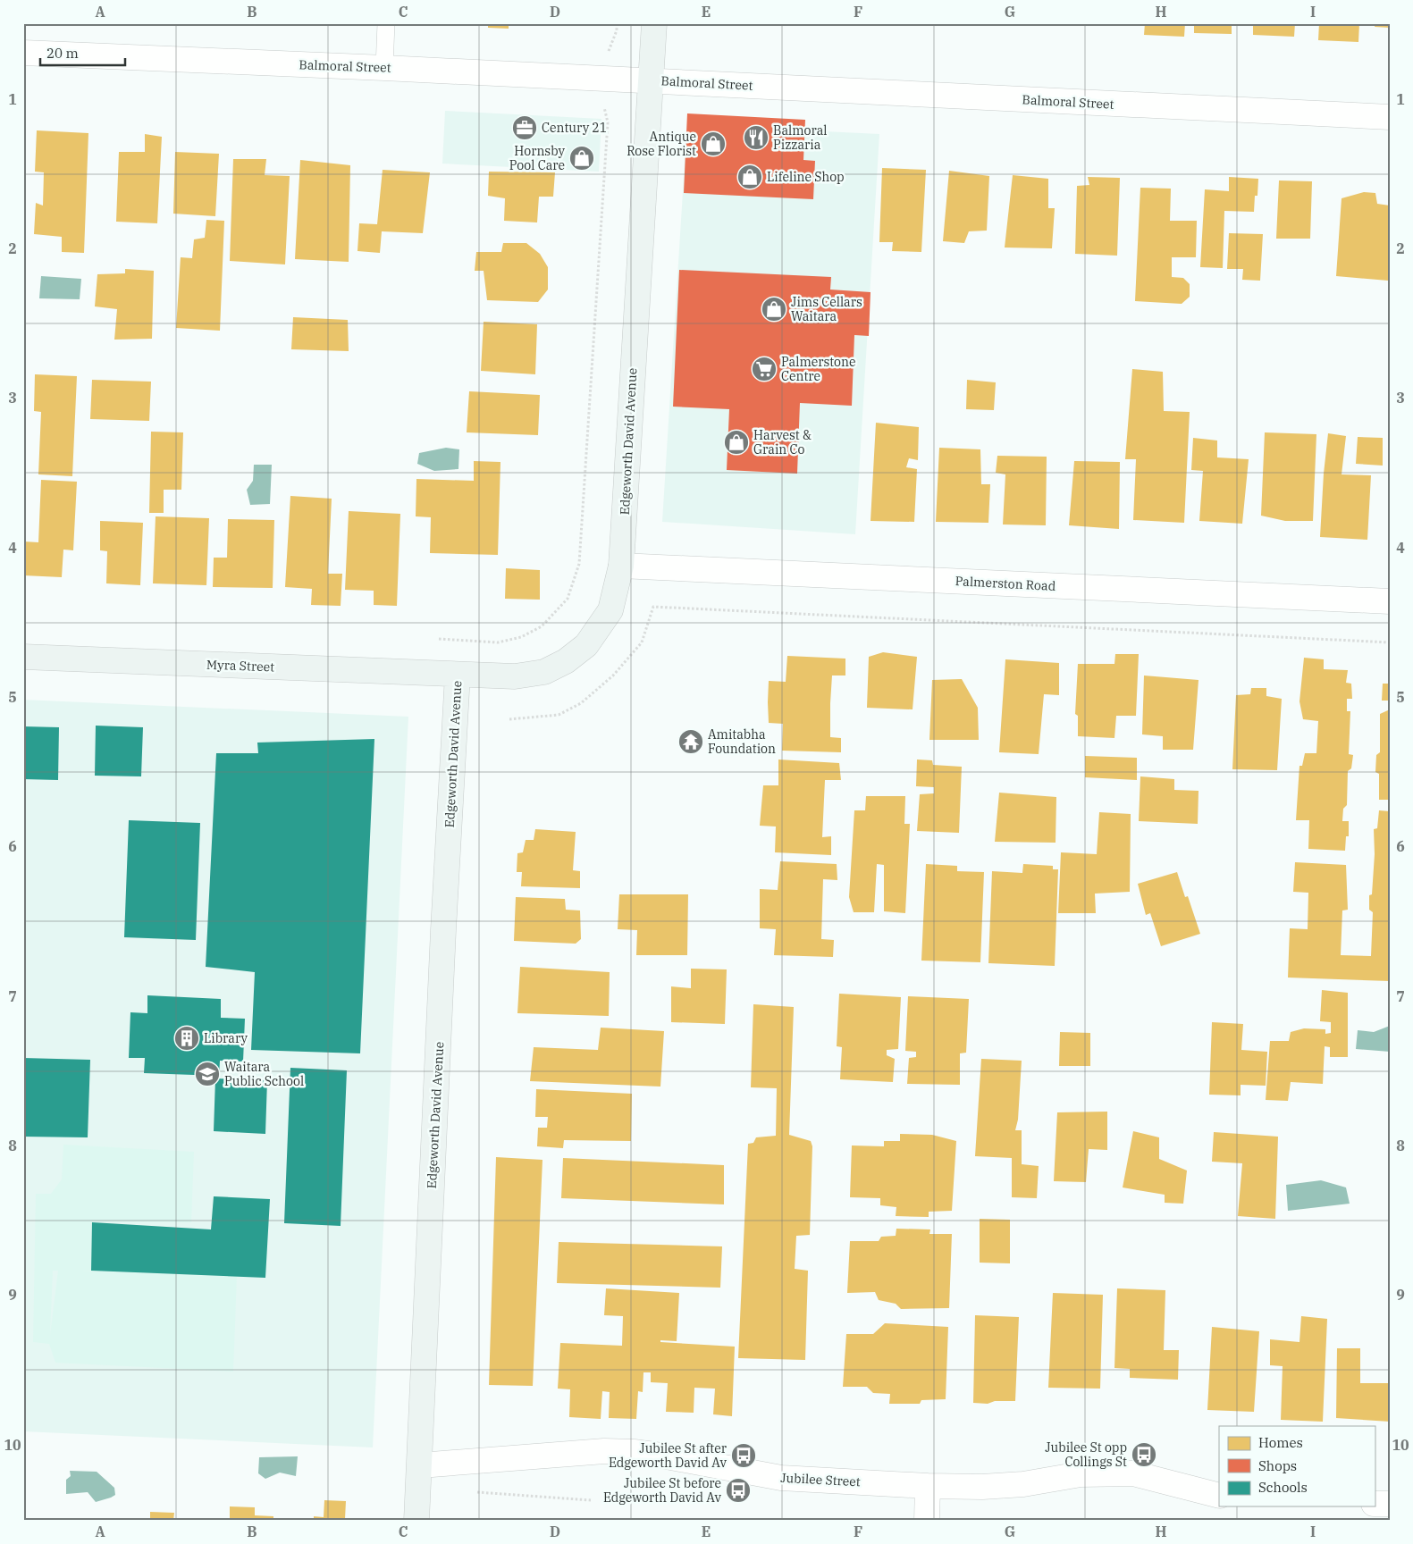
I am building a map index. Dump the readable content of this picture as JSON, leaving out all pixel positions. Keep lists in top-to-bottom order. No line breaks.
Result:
{"streets":{"main road":["Edgeworth David Avenue","Myra Street"],"street":["Balmoral Street","Palmerston Road","Jubilee Street"]},"crossings":[["Balmoral Street","Edgeworth David Avenue"],["Edgeworth David Avenue","Palmerston Road"],["Edgeworth David Avenue","Myra Street"],["Edgeworth David Avenue","Jubilee Street"]],"places":{"office":["Century 21"],"restaurant":["Balmoral Pizzaria"],"shop":["Antique Rose Florist","Hornsby Pool Care","Lifeline Shop","Jims Cellars Waitara","Harvest & Grain Co"],"supermarket":["Palmerstone Centre"],"temple":["Amitabha Foundation"],"building":["Library"],"school or university":["Waitara Public School"],"bus stop":["Jubilee St opp Collings St","Jubilee St after Edgeworth David Av","Jubilee St before Edgeworth David Av"]},"legend":["Homes","Shops","Schools"],"scale_bar":"20 m","grid":{"columns":["A","B","C","D","E","F","G","H","I"],"rows":["1","2","3","4","5","6","7","8","9","10"]}}
